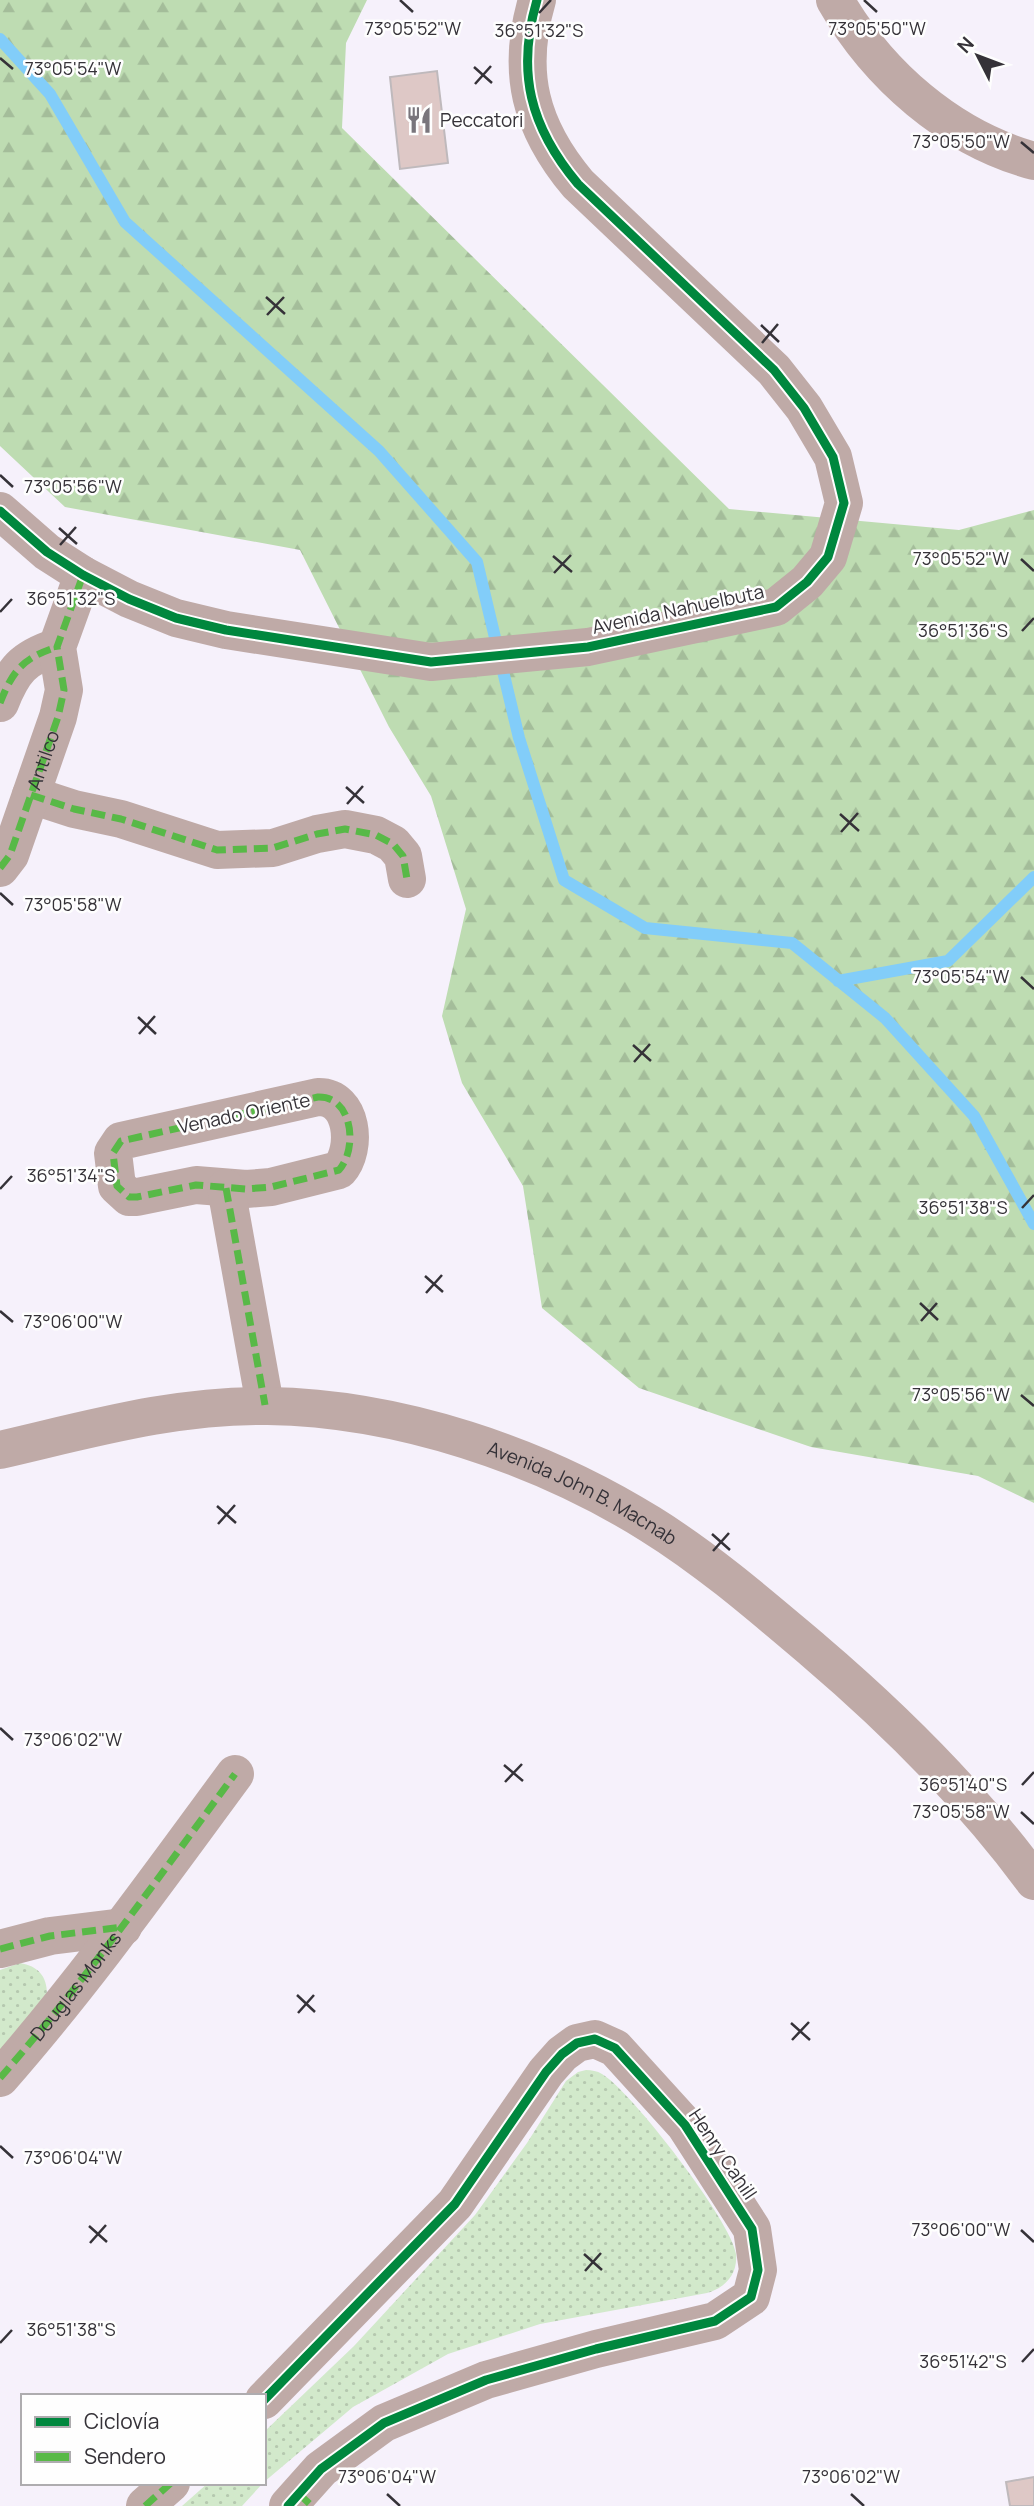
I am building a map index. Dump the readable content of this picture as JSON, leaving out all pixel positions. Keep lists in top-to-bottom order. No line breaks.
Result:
{"streets":{"street":["Avenida Nahuelbuta","Antilco","Venado Oriente","Avenida John B. Macnab","Douglas Monks","Henry Cahill"]},"crossings":[["Avenida Nahuelbuta","Antilco"]],"places":{"restaurant":["Peccatori"]},"legend":["Ciclovía","Sendero"],"north":"top left","coordinates":["73°05'52\"W","73°05'50\"W","36°51'32\"S","73°05'54\"W","73°05'56\"W","36°51'36\"S","73°05'58\"W","36°51'34\"S","36°51'38\"S","73°06'00\"W","73°06'02\"W","36°51'40\"S","73°06'04\"W","36°51'42\"S"]}
